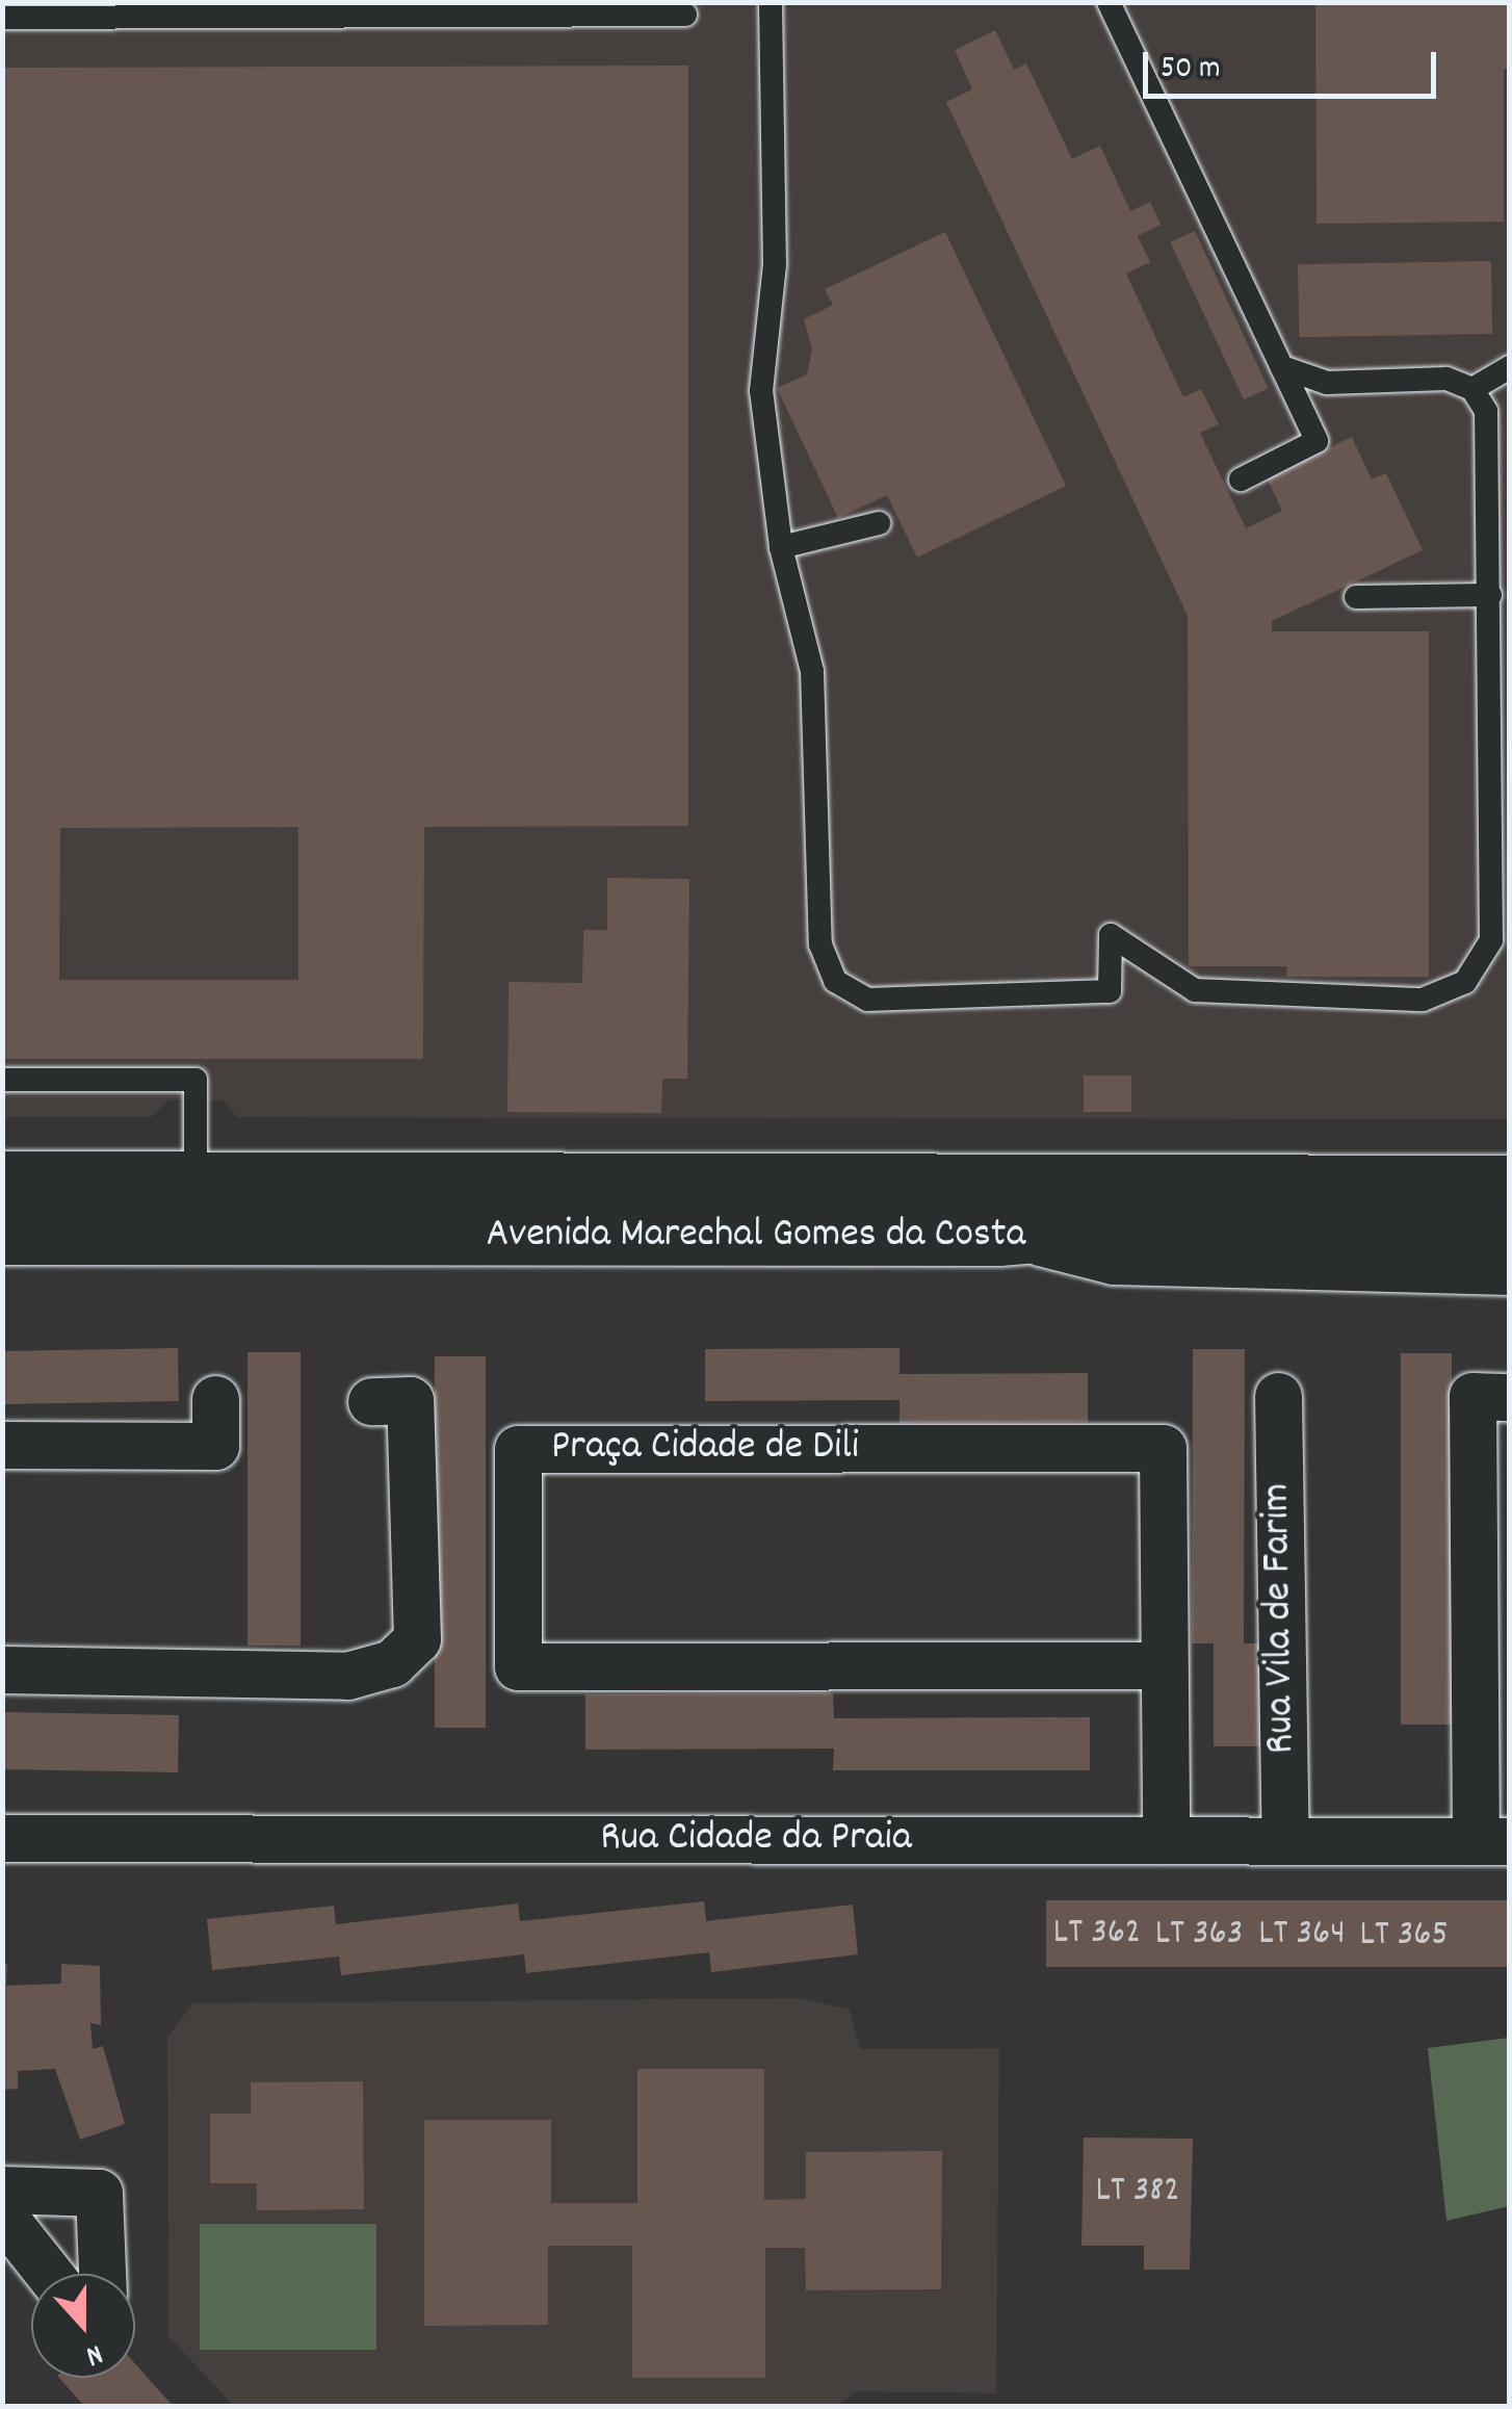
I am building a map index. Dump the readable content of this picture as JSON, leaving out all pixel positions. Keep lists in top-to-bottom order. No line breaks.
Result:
{"streets":{"main road":["Avenida Marechal Gomes da Costa"],"street":["Praça Cidade de Dili","Rua Vila de Farim","Rua Cidade da Praia"]},"crossings":[["Praça Cidade de Dili","Rua Cidade da Praia"],["Rua Vila de Farim","Rua Cidade da Praia"]],"house_numbers":["LT 362","LT 363","LT 364","LT 365","LT 382"],"scale_bar":"50 m","north":"bottom"}
